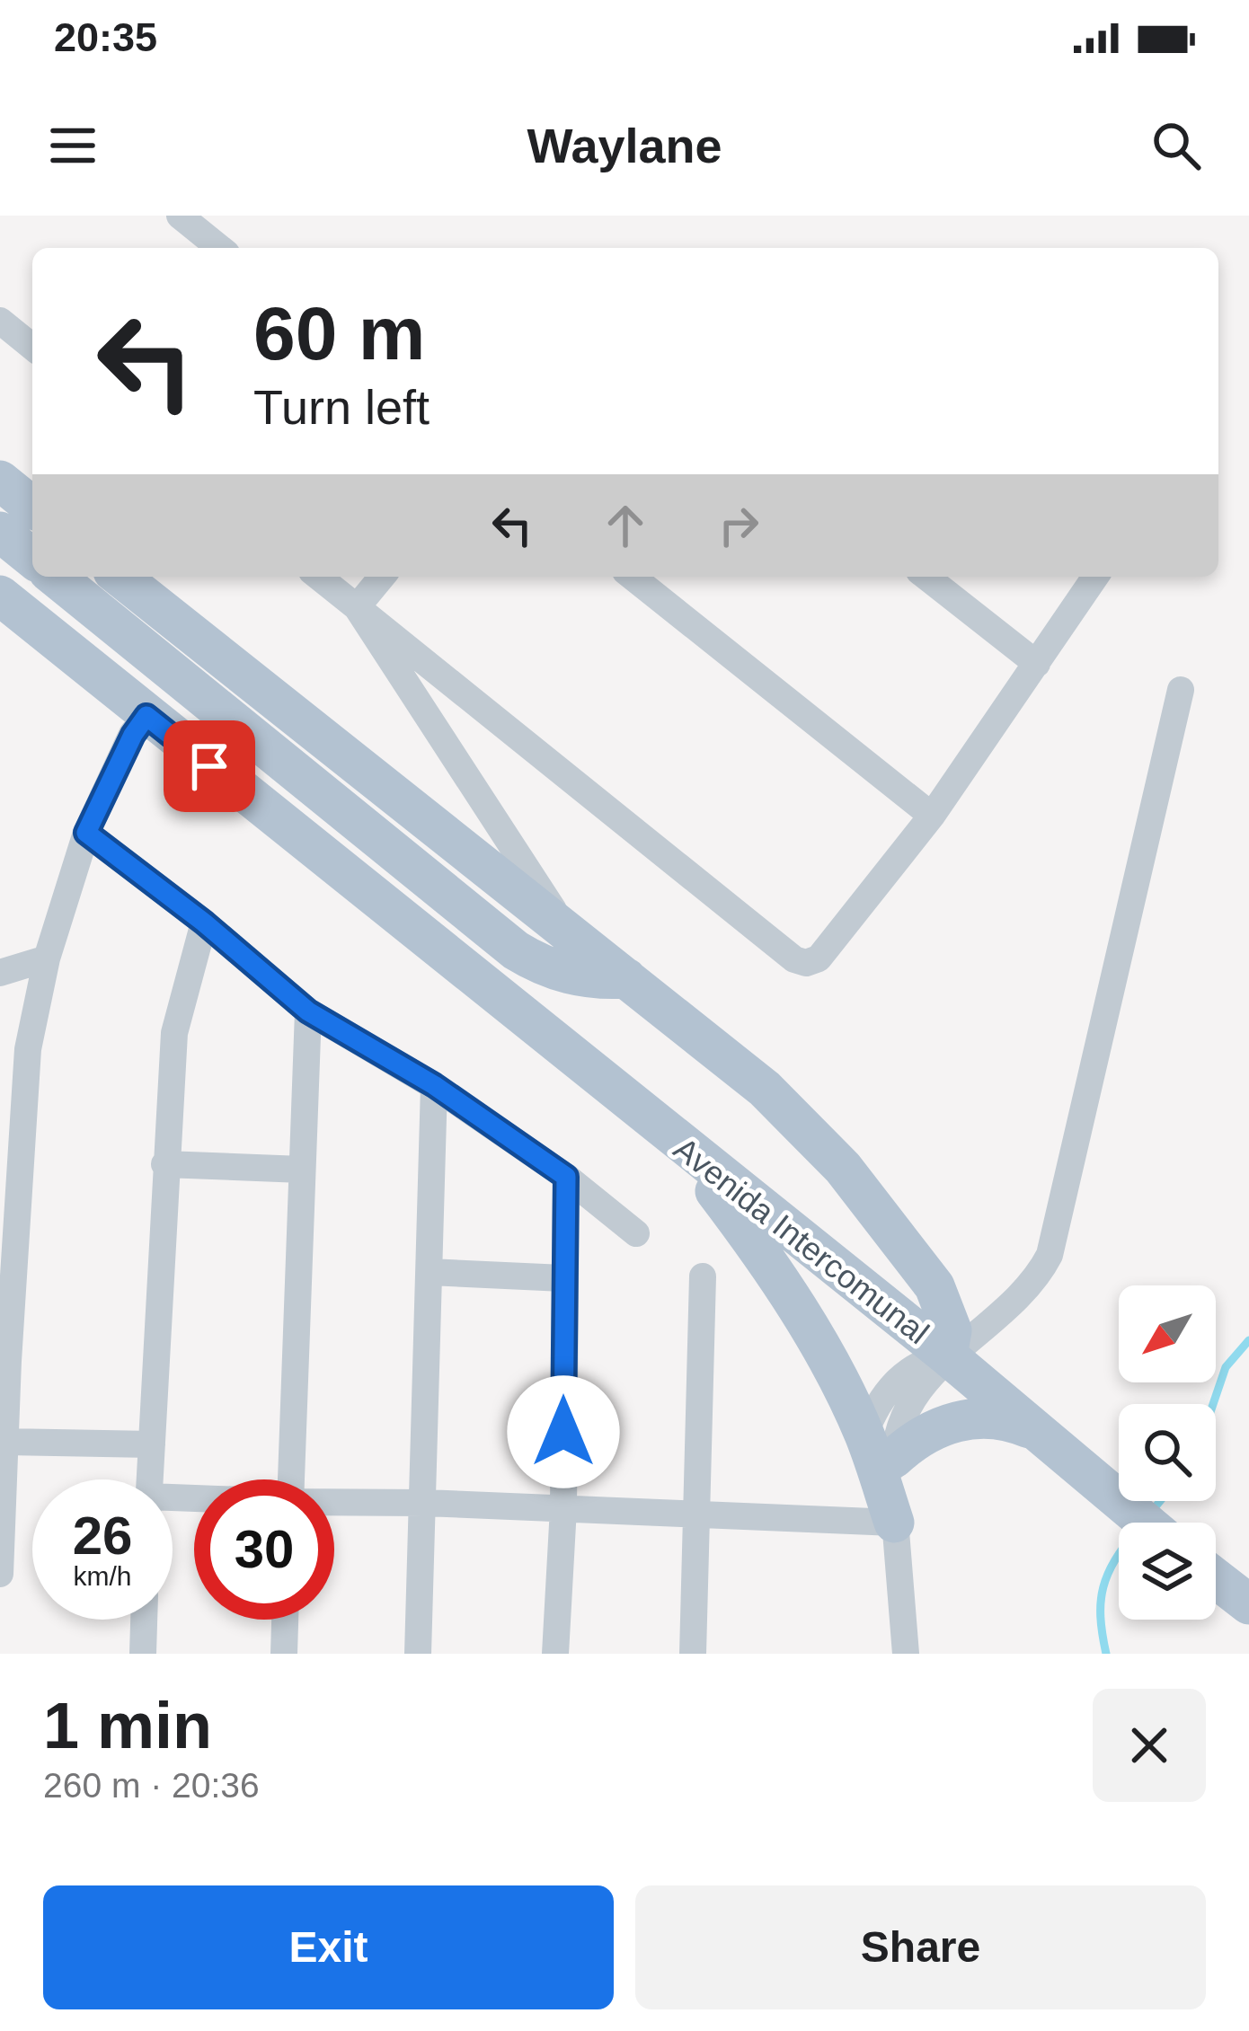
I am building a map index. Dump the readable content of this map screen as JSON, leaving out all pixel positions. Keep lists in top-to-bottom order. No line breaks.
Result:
{"streets":{"main road":["Avenida Intercomunal"]},"north":"bottom left","page":{"status":"20:35","header":"Waylane","turn":["60 m","Turn left"],"speed":"26 km/h","limit":"30","heading":["1 min","260 m · 20:36"],"buttons":["Exit","Share"]}}
